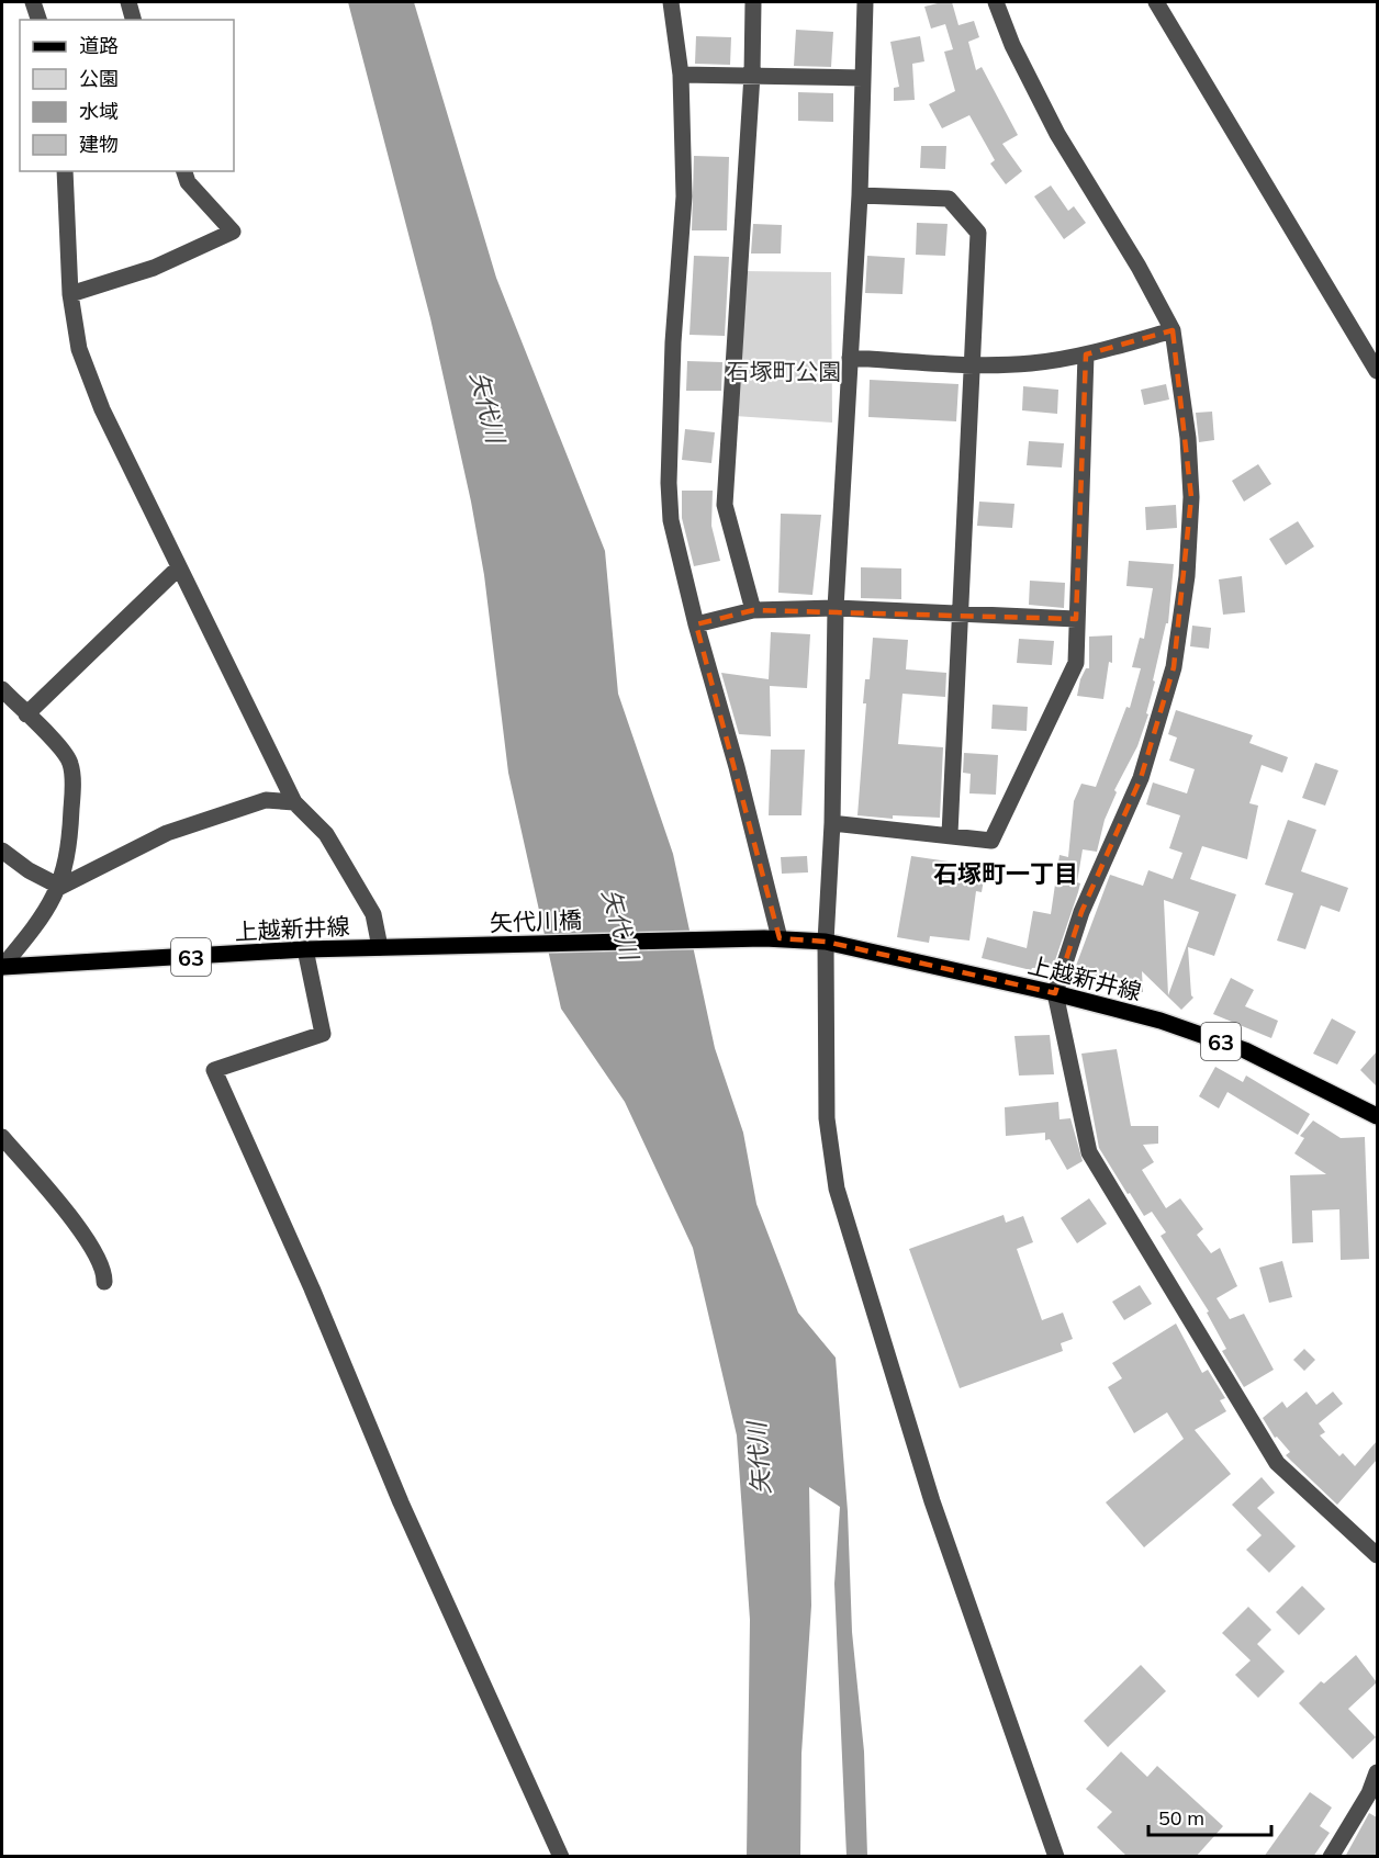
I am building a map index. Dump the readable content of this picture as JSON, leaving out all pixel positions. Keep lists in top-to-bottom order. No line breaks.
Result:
{"streets":{"main road":["矢代川橋","上越新井線","63"]},"crossings":[["矢代川橋","上越新井線"]],"districts":["石塚町一丁目"],"water":["矢代川"],"parks":["石塚町公園"],"legend":["道路","公園","水域","建物"],"scale_bar":"50 m"}
